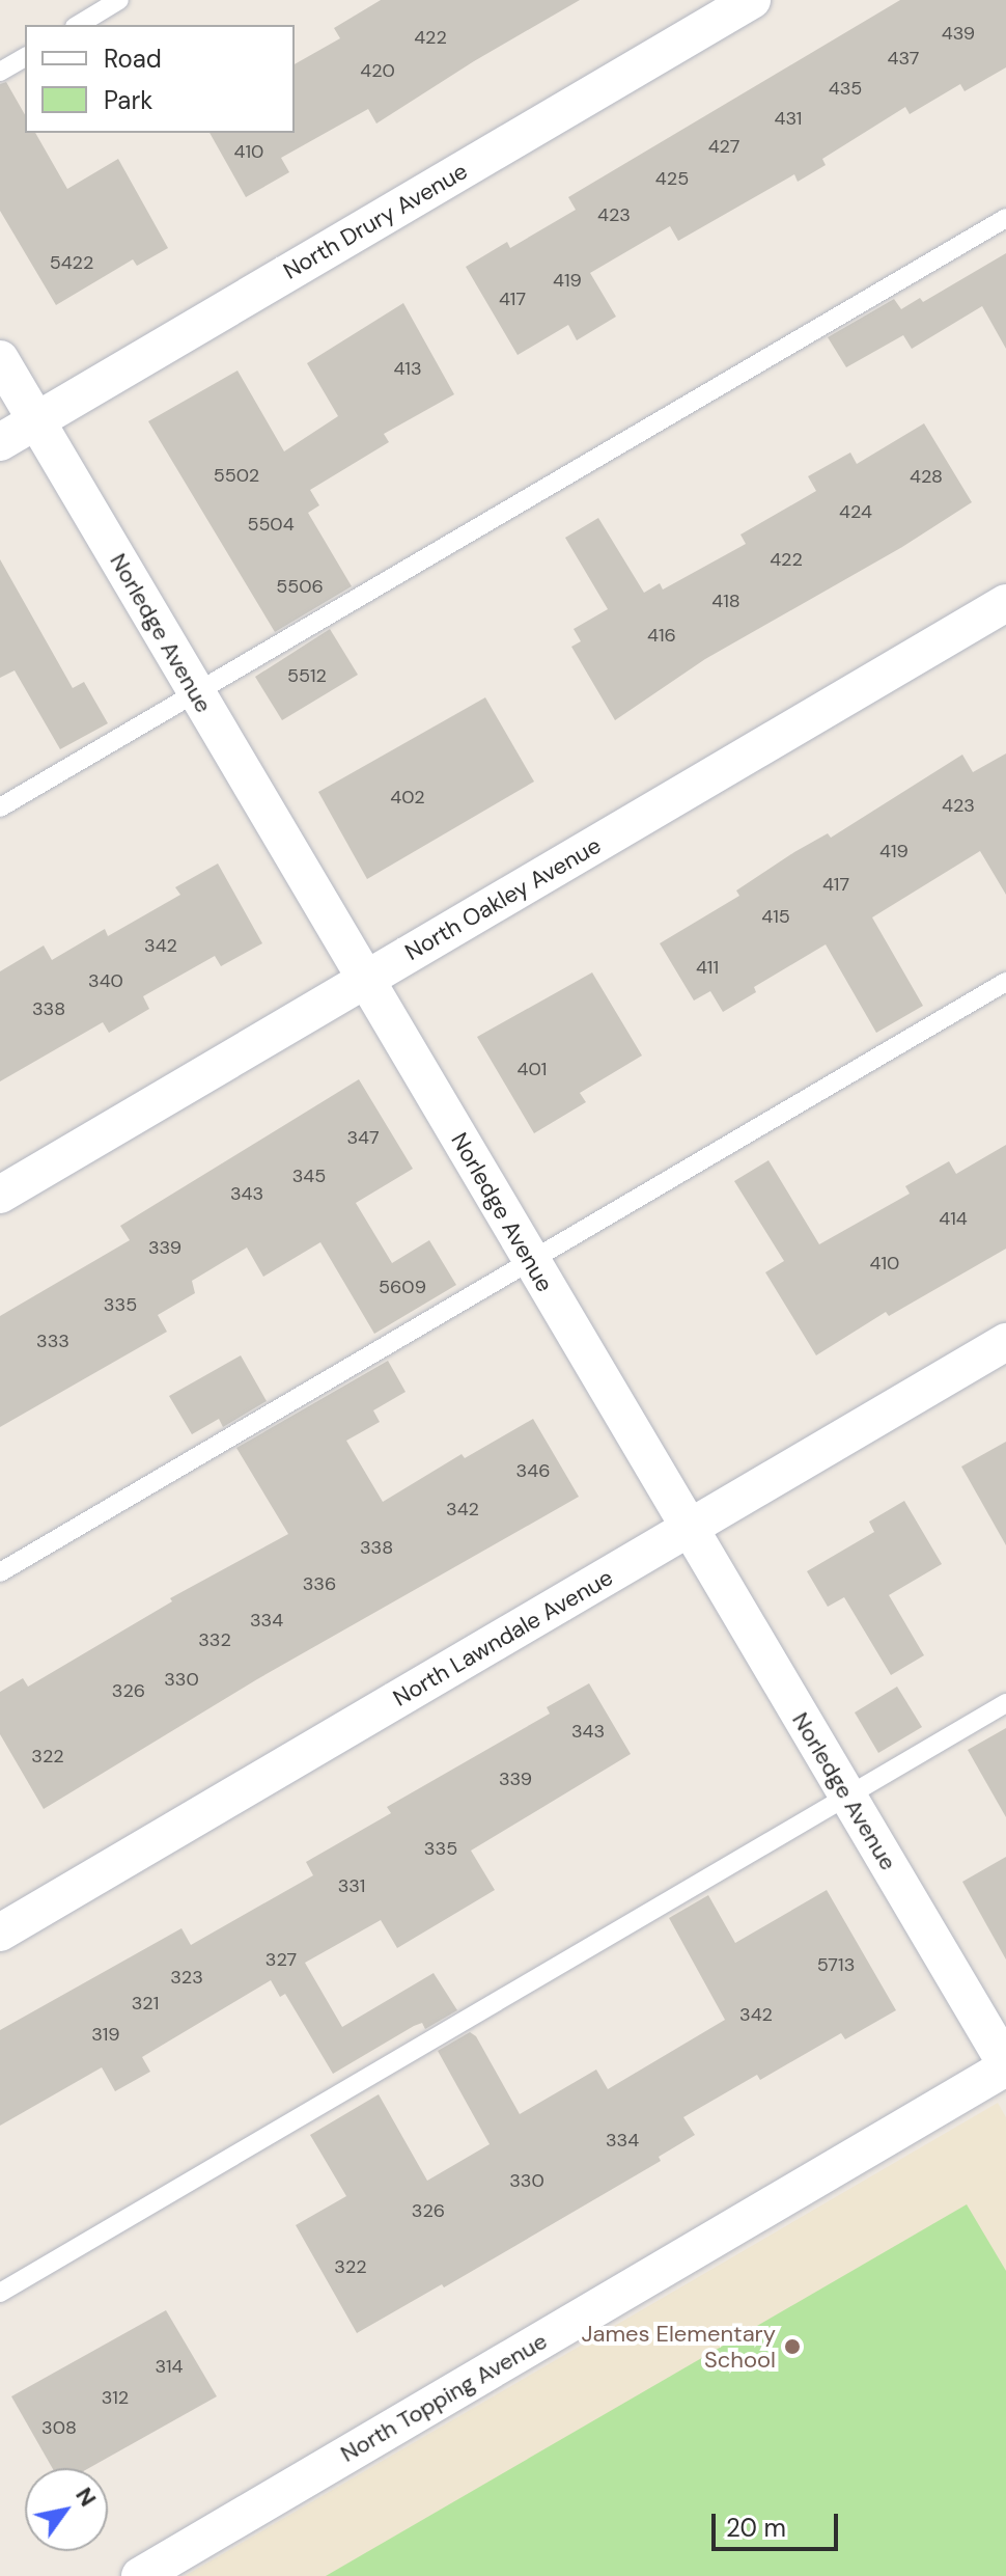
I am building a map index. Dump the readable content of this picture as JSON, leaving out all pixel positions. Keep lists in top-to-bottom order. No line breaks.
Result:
{"streets":{"street":["North Drury Avenue","Norledge Avenue","North Oakley Avenue","North Lawndale Avenue","North Topping Avenue"]},"crossings":[["North Drury Avenue","Norledge Avenue"],["Norledge Avenue","North Oakley Avenue"],["Norledge Avenue","North Lawndale Avenue"],["Norledge Avenue","North Topping Avenue"]],"places":["James Elementary School"],"house_numbers":["439","422","437","420","435","431","427","410","425","423","5422","419","417","413","5502","428","424","5504","422","5506","418","416","5512","402","423","419","417","415","342","411","340","338","401","347","345","343","414","339","410","5609","335","333","346","342","338","336","334","332","330","326","343","322","339","335","331","327","5713","323","321","342","319","334","330","326","322","314","312","308"],"legend":["Road","Park"],"scale_bar":"20 m","north":"top right"}
